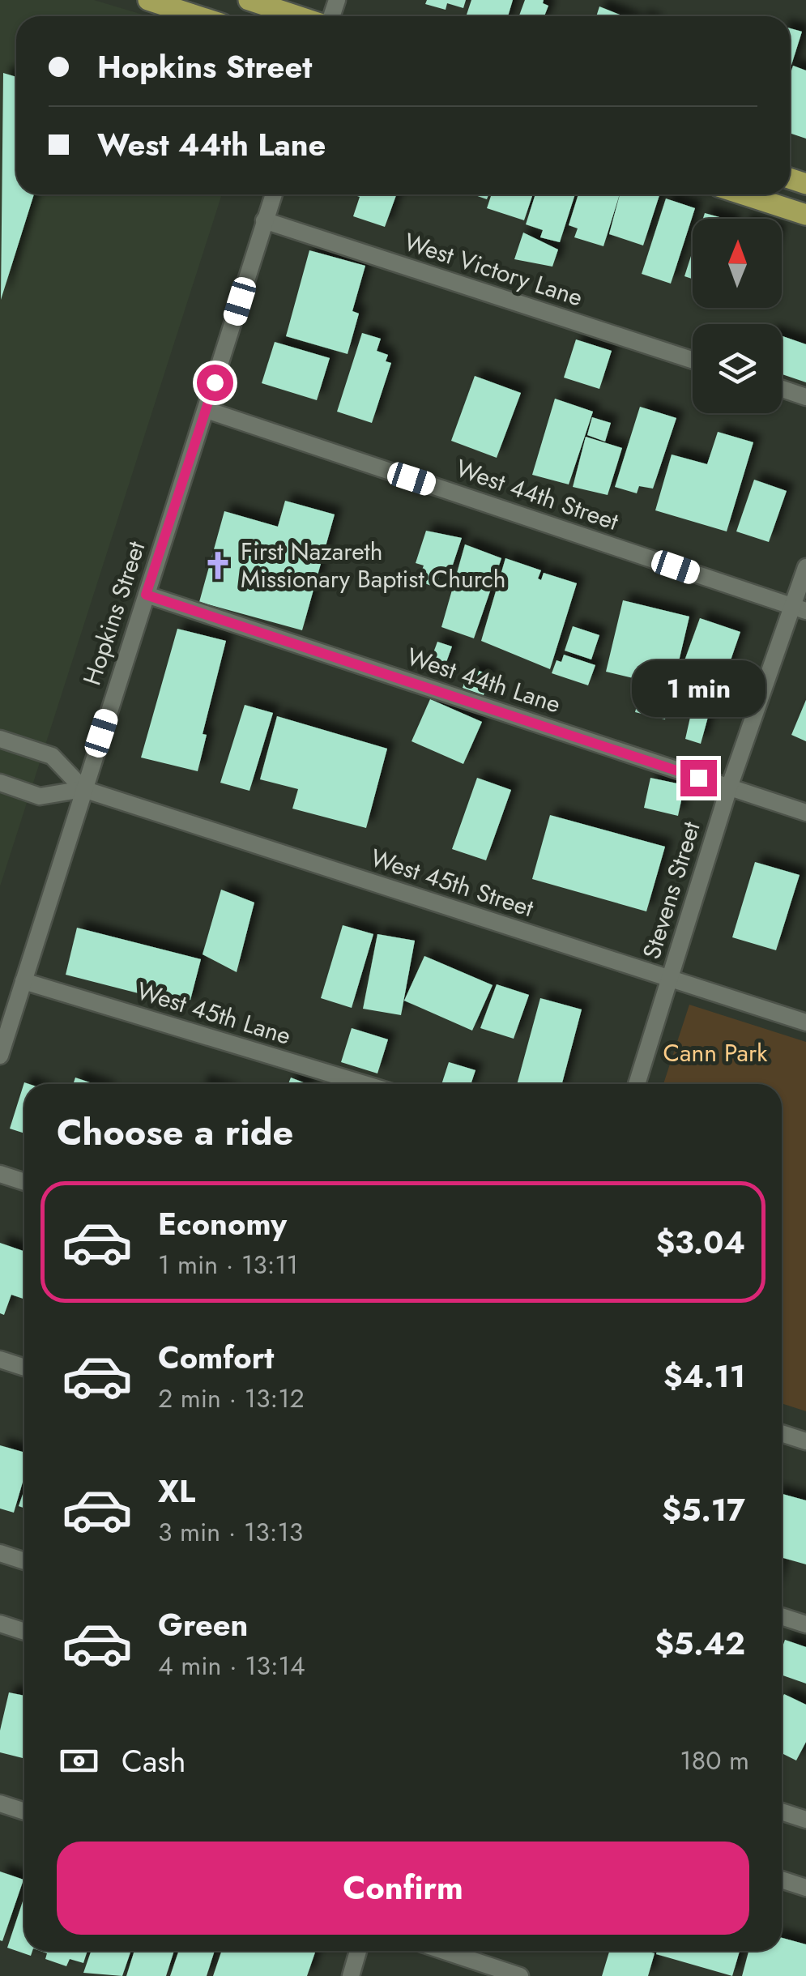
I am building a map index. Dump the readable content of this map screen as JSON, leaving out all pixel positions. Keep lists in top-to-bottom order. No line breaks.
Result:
{"streets":{"street":["West Victory Lane","West 44th Street","Hopkins Street","West 44th Lane","West 45th Street","Stevens Street","West 45th Lane"]},"crossings":[["West Victory Lane","Hopkins Street"],["West 44th Street","Hopkins Street"],["West 44th Street","Stevens Street"],["Hopkins Street","West 44th Lane"],["Hopkins Street","West 45th Street"],["Hopkins Street","West 45th Lane"],["West 44th Lane","Stevens Street"],["West 45th Street","Stevens Street"]],"parks":["Cann Park"],"places":{"church":["First Nazareth Missionary Baptist Church"]},"north":"top","page":{"banner":["Hopkins Street","West 44th Lane"],"bubble":"1 min","heading":"Choose a ride","list":[{"name":"Economy","note":"1 min · 13:11","value":"$3.04"},{"name":"Comfort","note":"2 min · 13:12","value":"$4.11"},{"name":"XL","note":"3 min · 13:13","value":"$5.17"},{"name":"Green","note":"4 min · 13:14","value":"$5.42"}],"pay":["Cash","180 m"],"buttons":"Confirm"}}
